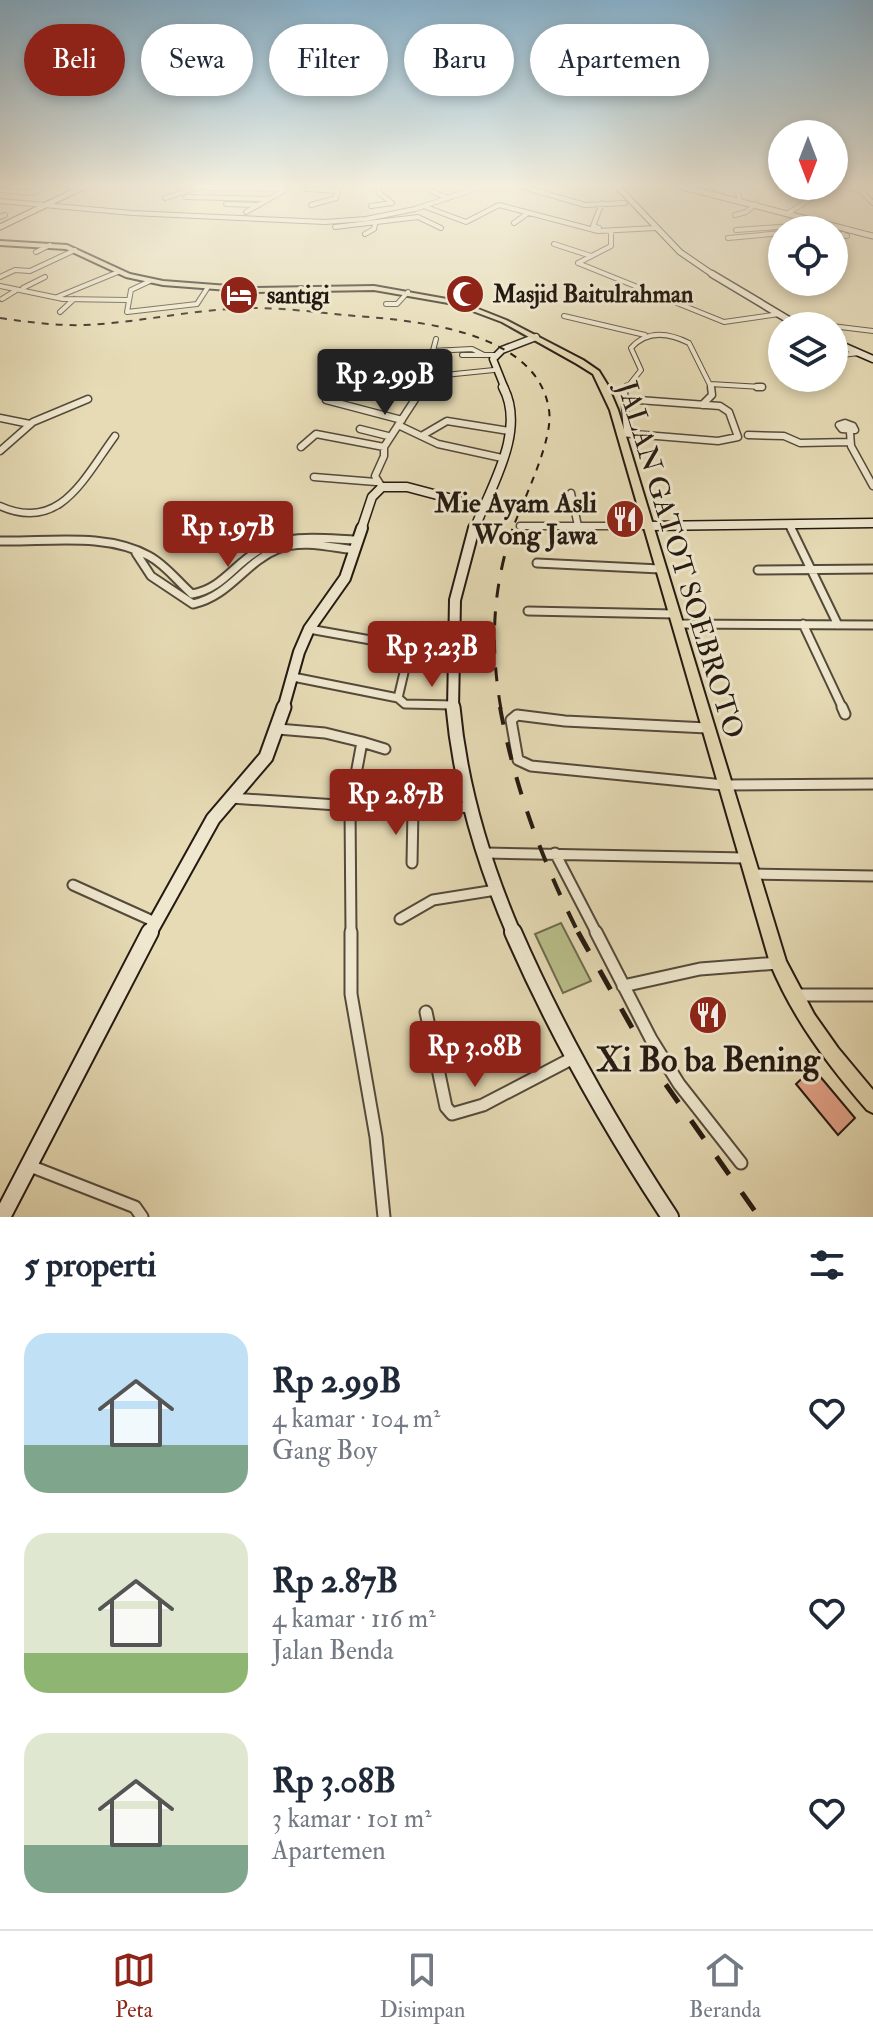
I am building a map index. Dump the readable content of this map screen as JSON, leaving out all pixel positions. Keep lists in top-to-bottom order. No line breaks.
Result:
{"streets":{"main road":["JALAN GATOT SOEBROTO"]},"places":{"mosque":["Masjid Baitulrahman"],"hotel":["santigi"],"restaurant":["Mie Ayam Asli Wong Jawa","Xi Bo ba Bening"]},"north":"bottom","page":{"chip":["Beli","Sewa","Filter","Baru","Apartemen"],"price":["Rp 2.99B","Rp 1.97B","Rp 3.23B","Rp 2.87B","Rp 3.08B"],"heading":"5 properti","list":[{"name":"Rp 2.99B","note":"4 kamar · 104 m² · Gang Boy"},{"name":"Rp 2.87B","note":"4 kamar · 116 m² · Jalan Benda"},{"name":"Rp 3.08B","note":"3 kamar · 101 m² · Apartemen"}],"tabs":["Peta","Disimpan","Beranda"]}}
